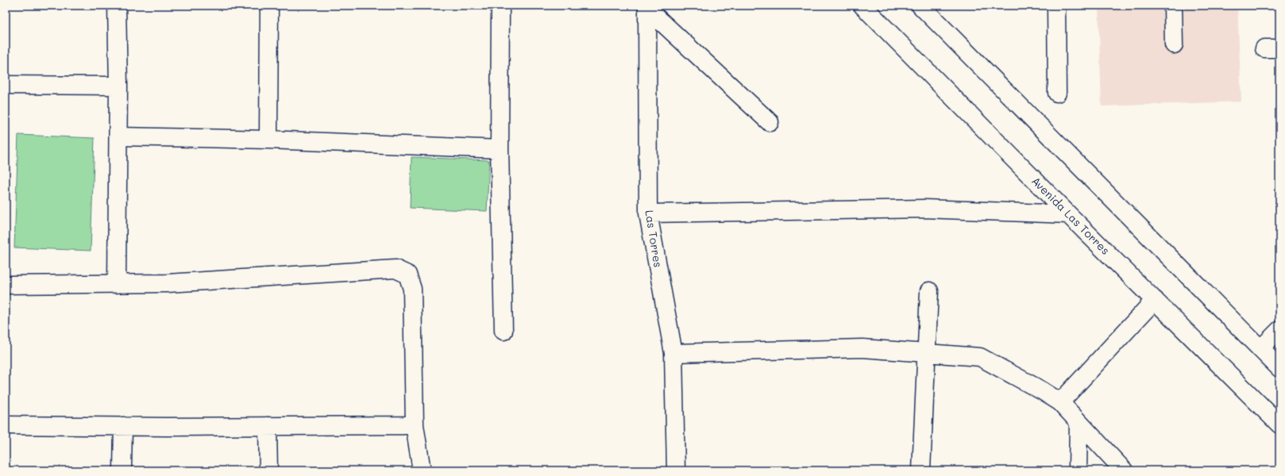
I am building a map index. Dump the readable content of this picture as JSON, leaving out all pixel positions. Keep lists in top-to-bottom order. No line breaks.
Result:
{"streets":{"street":["Avenida Las Torres","Las Torres"]}}
